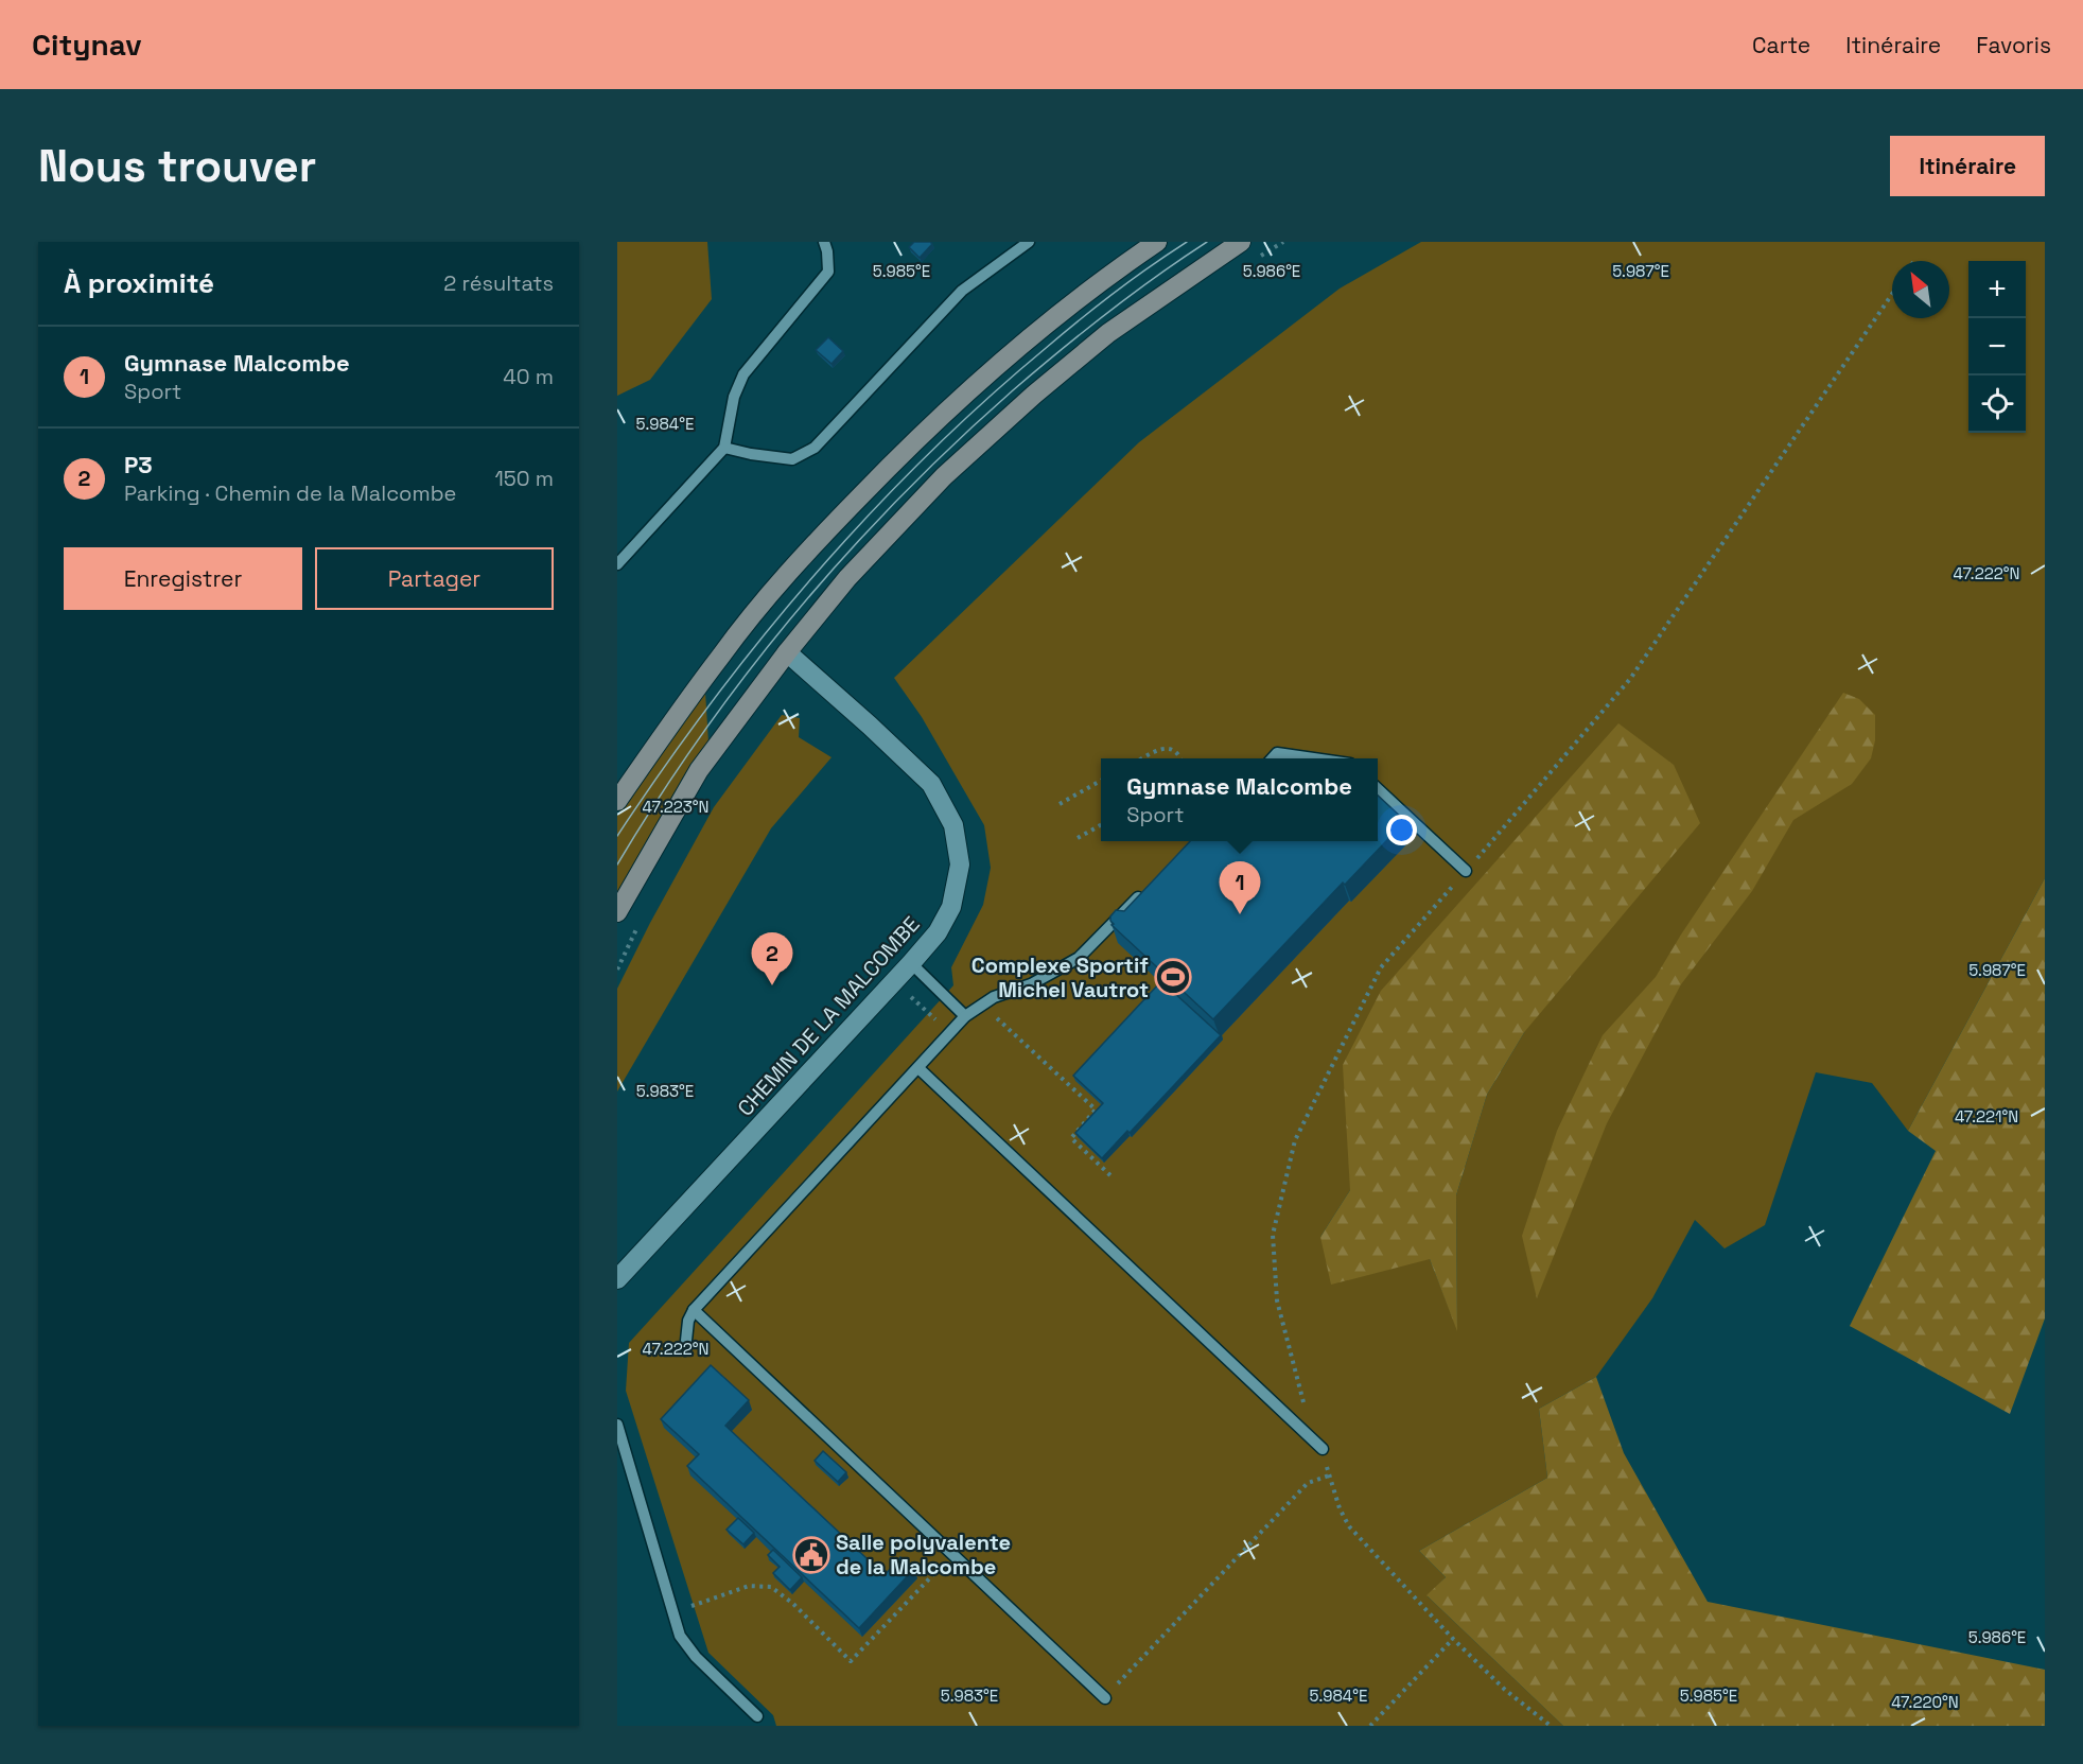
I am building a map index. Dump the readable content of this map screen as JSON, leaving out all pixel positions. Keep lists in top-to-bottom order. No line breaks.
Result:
{"streets":{"street":["CHEMIN DE LA MALCOMBE"]},"places":{"sports":["Complexe Sportif Michel Vautrot"],"public building":["Salle polyvalente de la Malcombe"]},"north":"top left","page":{"header":"Citynav","nav":["Carte","Itinéraire","Favoris"],"buttons":["Itinéraire",["Enregistrer","Partager"]],"title":"Nous trouver","heading":["À proximité","2 résultats"],"map_buttons":["+","−"],"list":[{"mark":"1","name":"Gymnase Malcombe","note":"Sport","value":"40 m"},{"mark":"2","name":"P3","note":"Parking · Chemin de la Malcombe","value":"150 m"}],"popup":["Gymnase Malcombe","Sport"],"pins":["1","2"]},"coordinates":["5.985°E","5.986°E","5.987°E","5.984°E","47.222°N","47.223°N","5.983°E","47.221°N","47.220°N"]}
